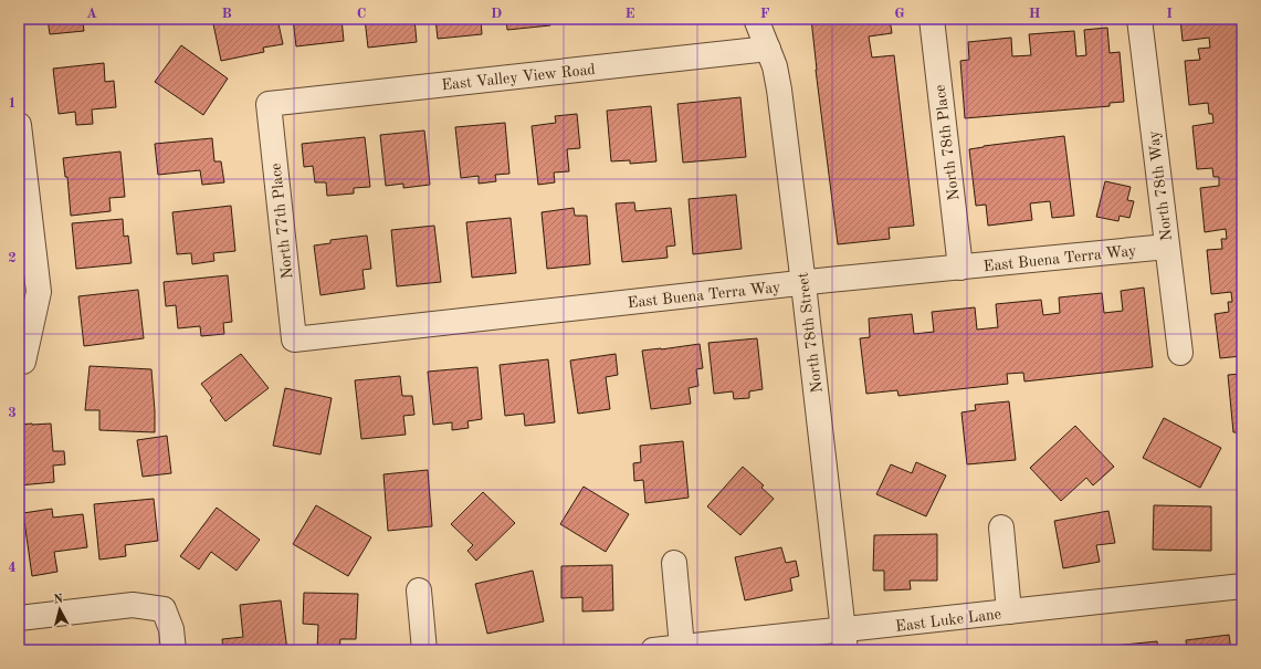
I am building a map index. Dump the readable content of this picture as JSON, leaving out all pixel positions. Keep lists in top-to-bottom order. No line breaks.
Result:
{"streets":{"street":["East Valley View Road","North 78th Place","North 78th Way","North 77th Place","East Buena Terra Way","North 78th Street","East Luke Lane"]},"crossings":[["East Valley View Road","North 77th Place"],["East Valley View Road","North 78th Street"],["North 78th Place","East Buena Terra Way"],["North 78th Way","East Buena Terra Way"],["North 77th Place","East Buena Terra Way"],["East Buena Terra Way","North 78th Street"],["North 78th Street","East Luke Lane"]],"north":"top","grid":{"columns":["A","B","C","D","E","F","G","H","I"],"rows":["1","2","3","4"]}}
